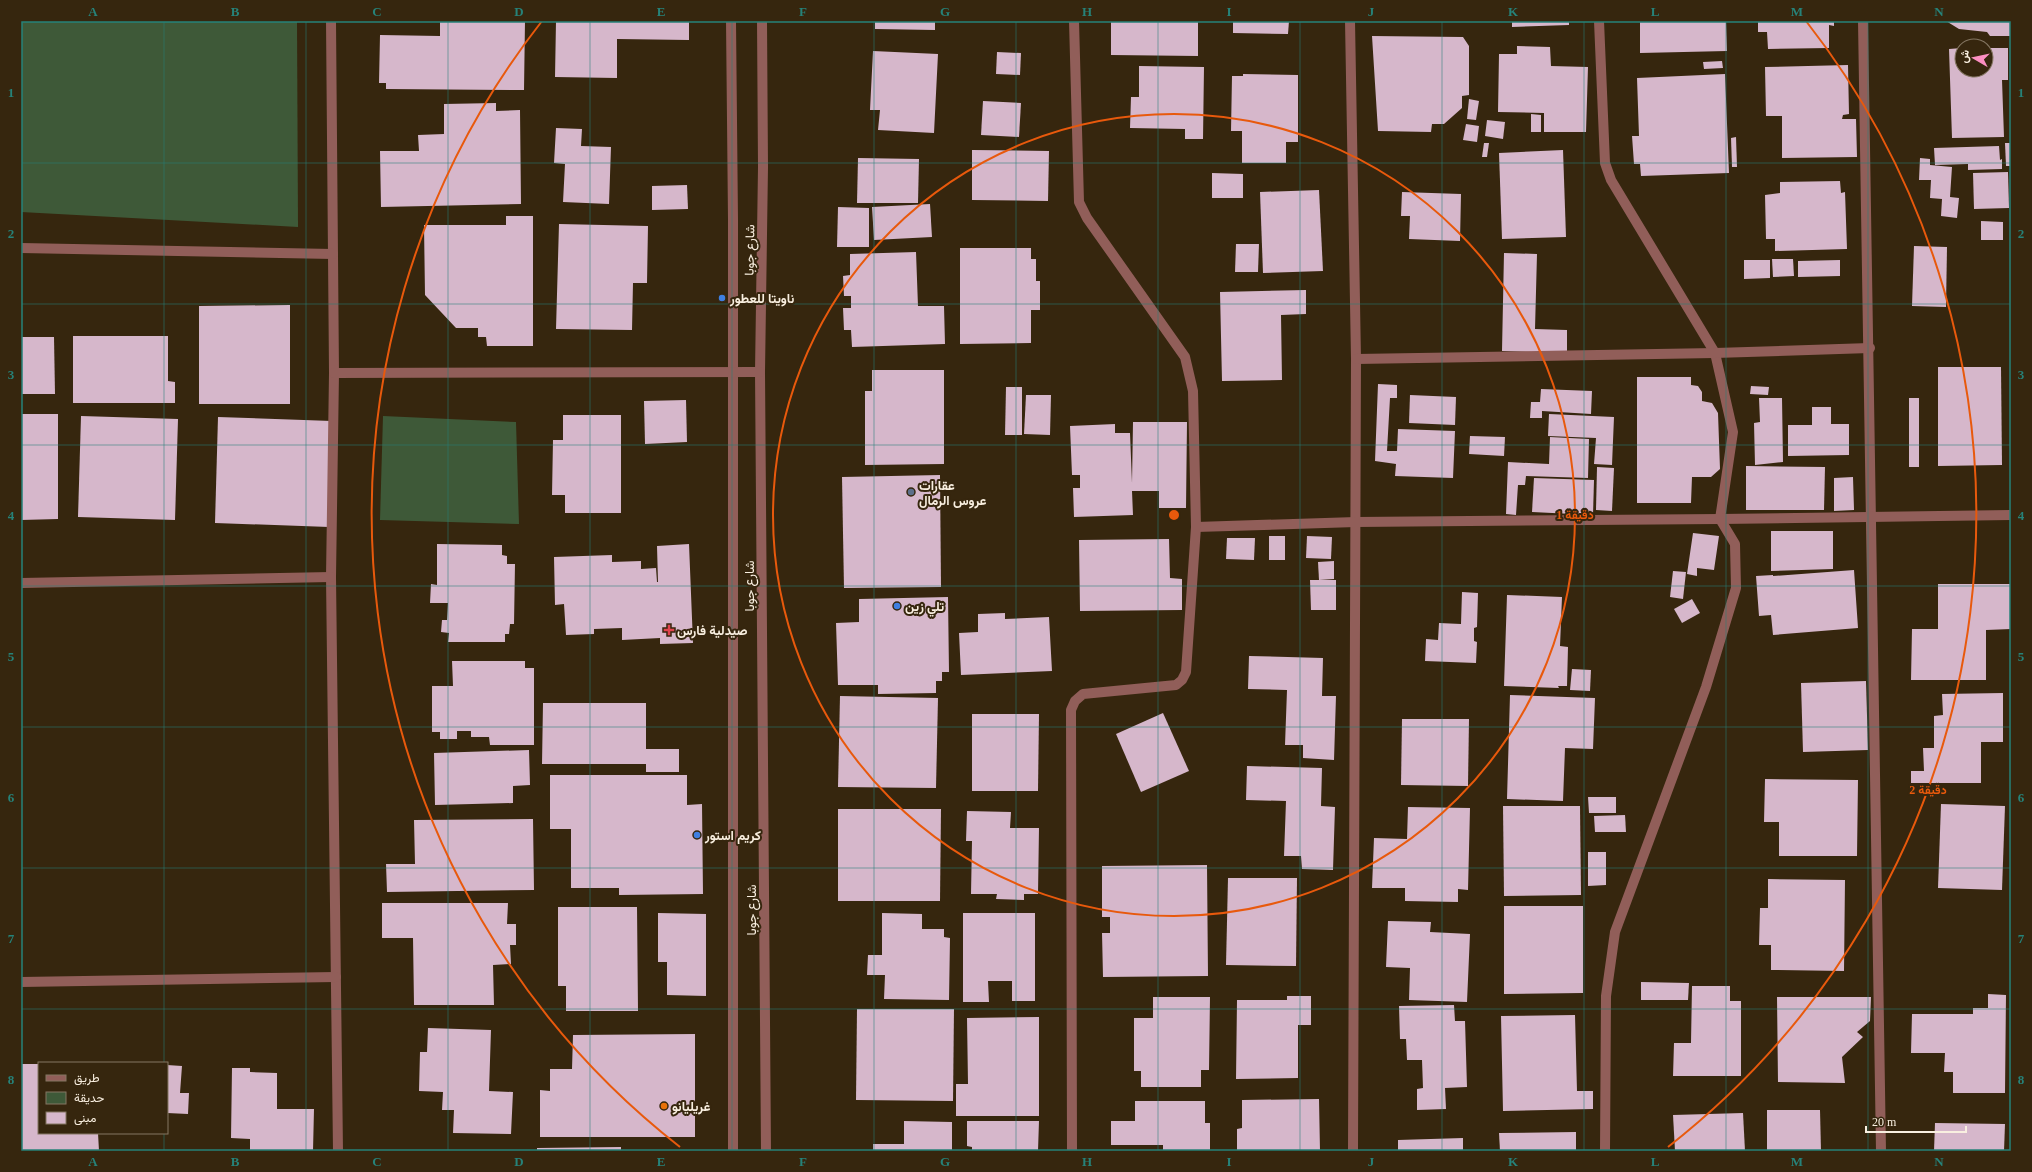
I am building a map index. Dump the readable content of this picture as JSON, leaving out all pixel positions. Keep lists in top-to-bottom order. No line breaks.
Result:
{"streets":{"street":["شارع جوبا"]},"places":{"other":["ناويتا للعطور","عقارات عروس الرمال","تلي زين","كريم استور","غريليانو"],"health":["صيدلية فارس"]},"legend":["طريق","حديقة","مبنى"],"scale_bar":"20 m","north":"left","grid":{"columns":["A","B","C","D","E","F","G","H","I","J","K","L","M","N"],"rows":["1","2","3","4","5","6","7","8"]},"rings":["1 دقيقة","2 دقيقة"]}
